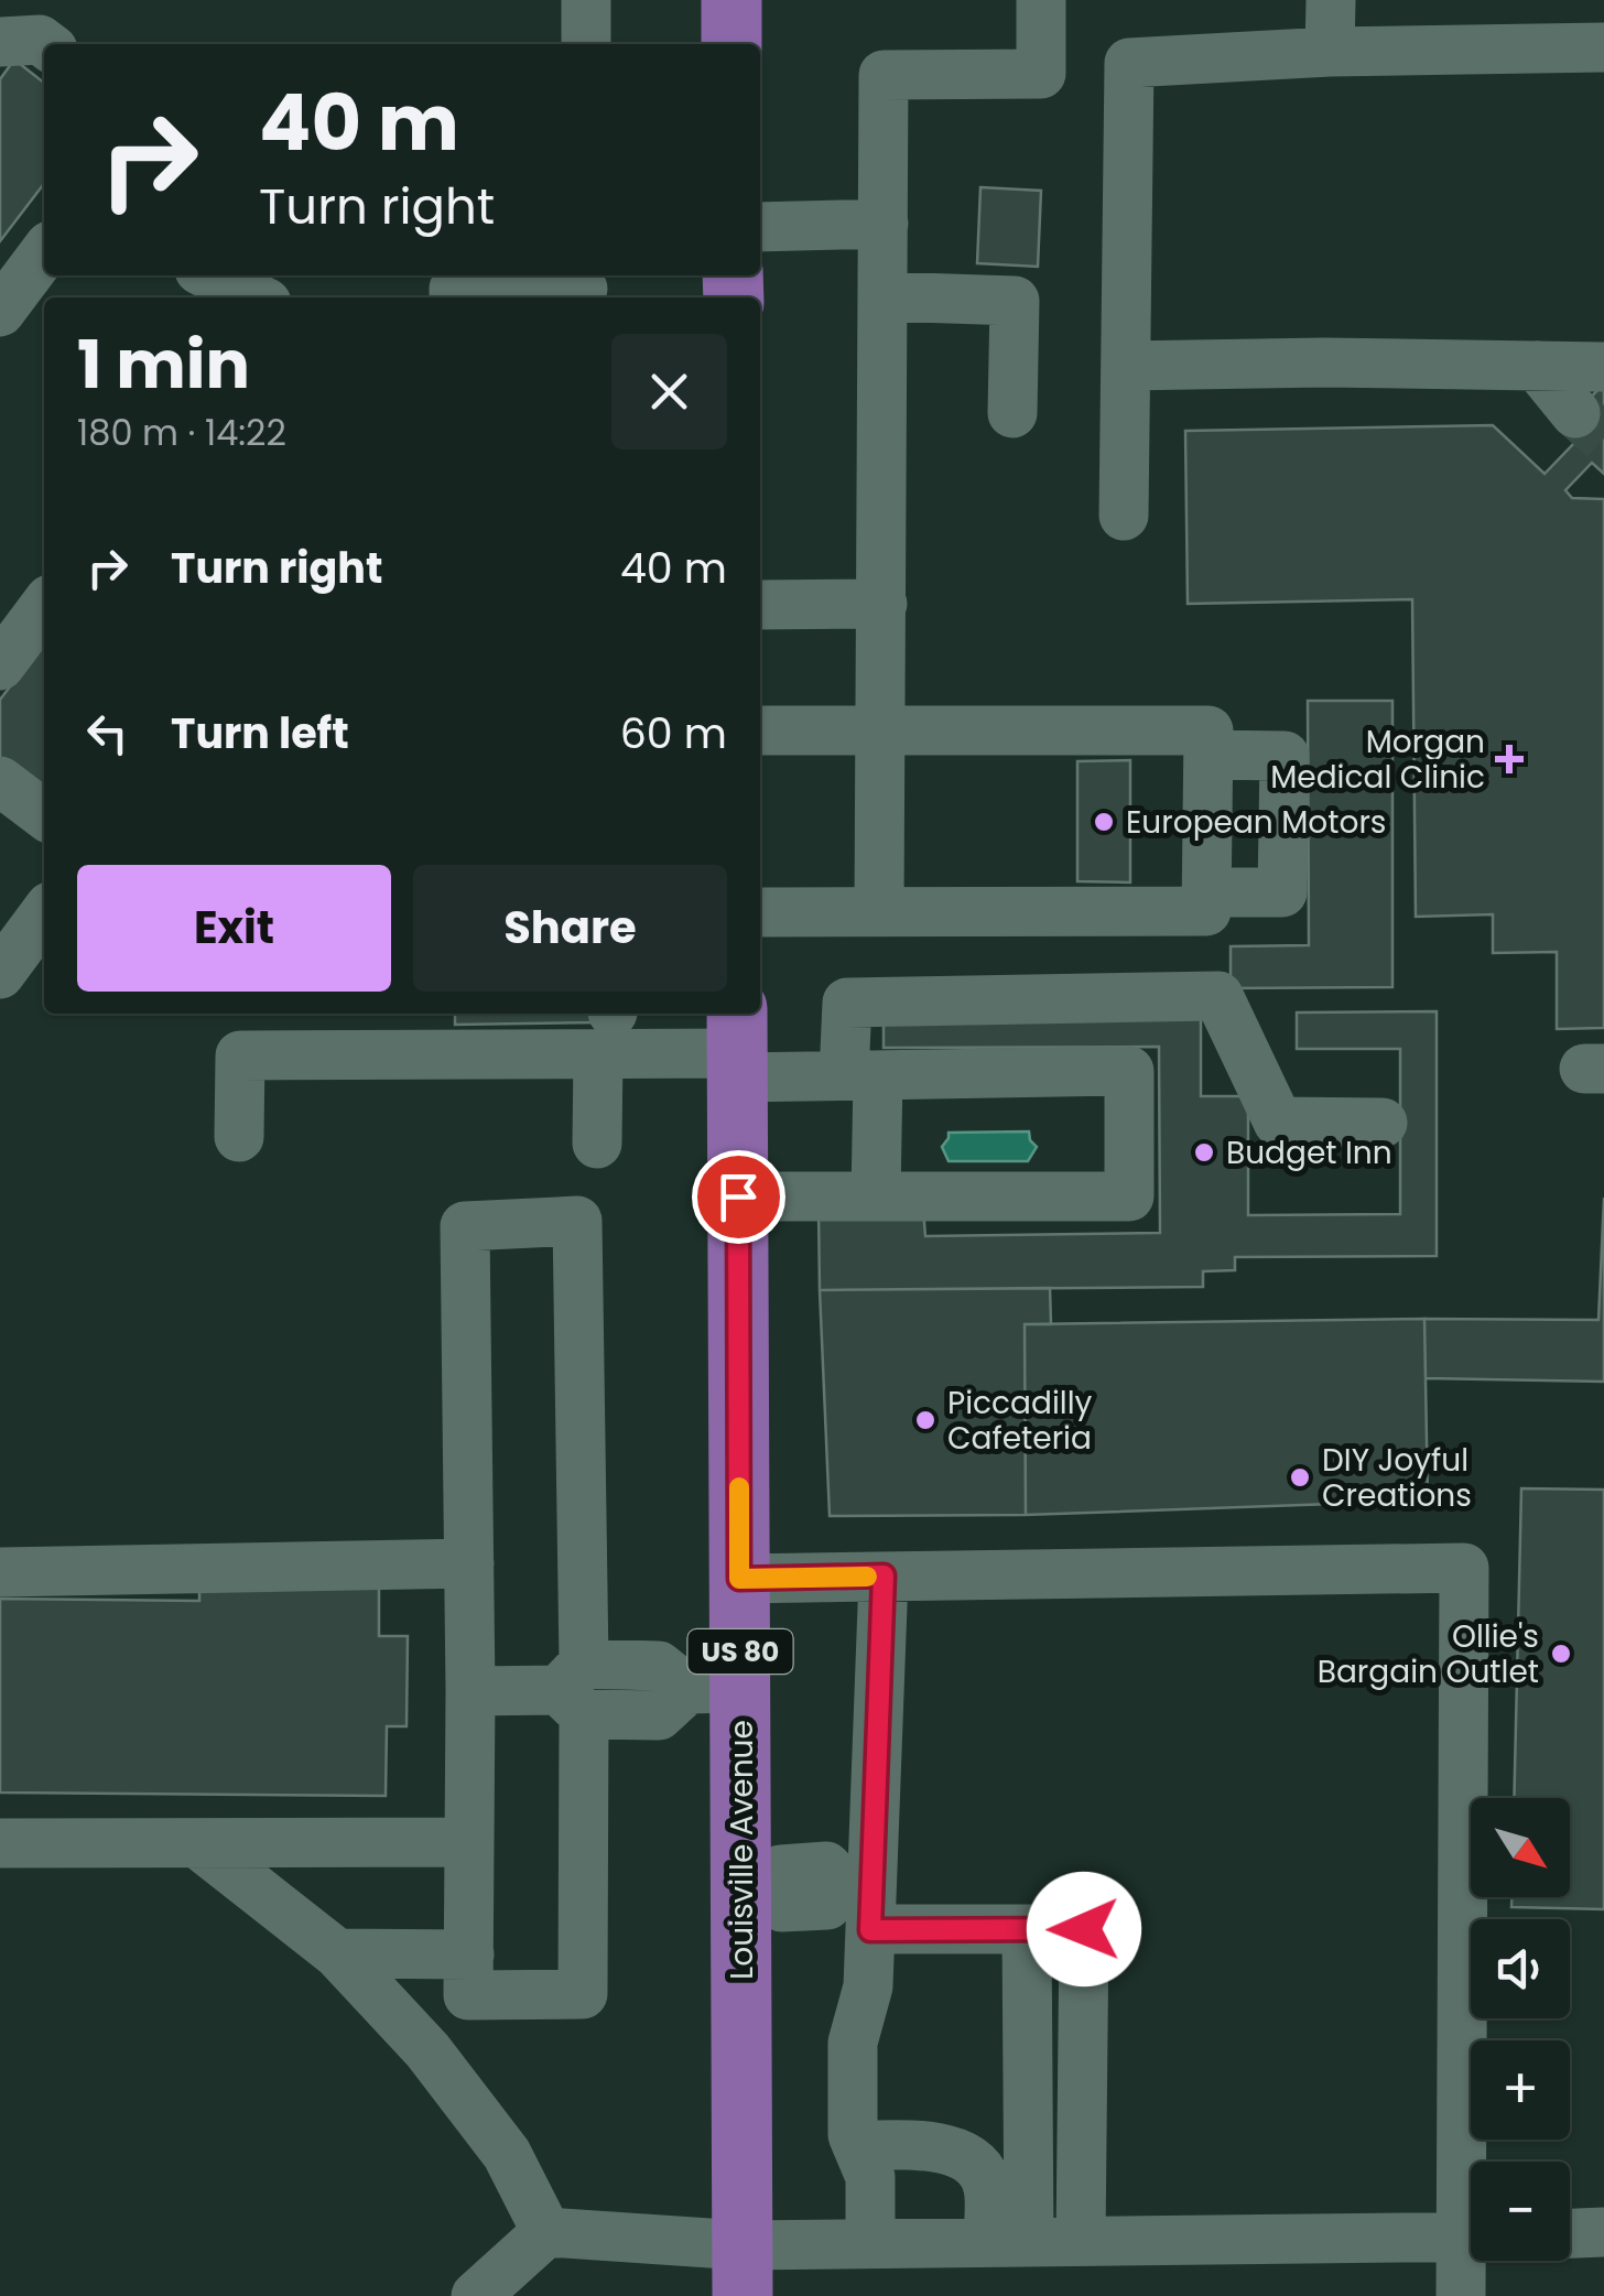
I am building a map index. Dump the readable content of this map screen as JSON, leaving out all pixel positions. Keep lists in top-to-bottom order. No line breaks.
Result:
{"streets":{"main road":["US 80","Louisville Avenue"]},"places":{"health":["Morgan Medical Clinic"],"other":["European Motors","Budget Inn","Piccadilly Cafeteria","DIY Joyful Creations","Ollie's Bargain Outlet"]},"north":"bottom right","page":{"turn":["40 m","Turn right"],"heading":["1 min","180 m · 14:22"],"list":[{"name":"Turn right","value":"40 m"},{"name":"Turn left","value":"60 m"}],"buttons":["Exit","Share"],"map_buttons":["+","−"]}}
